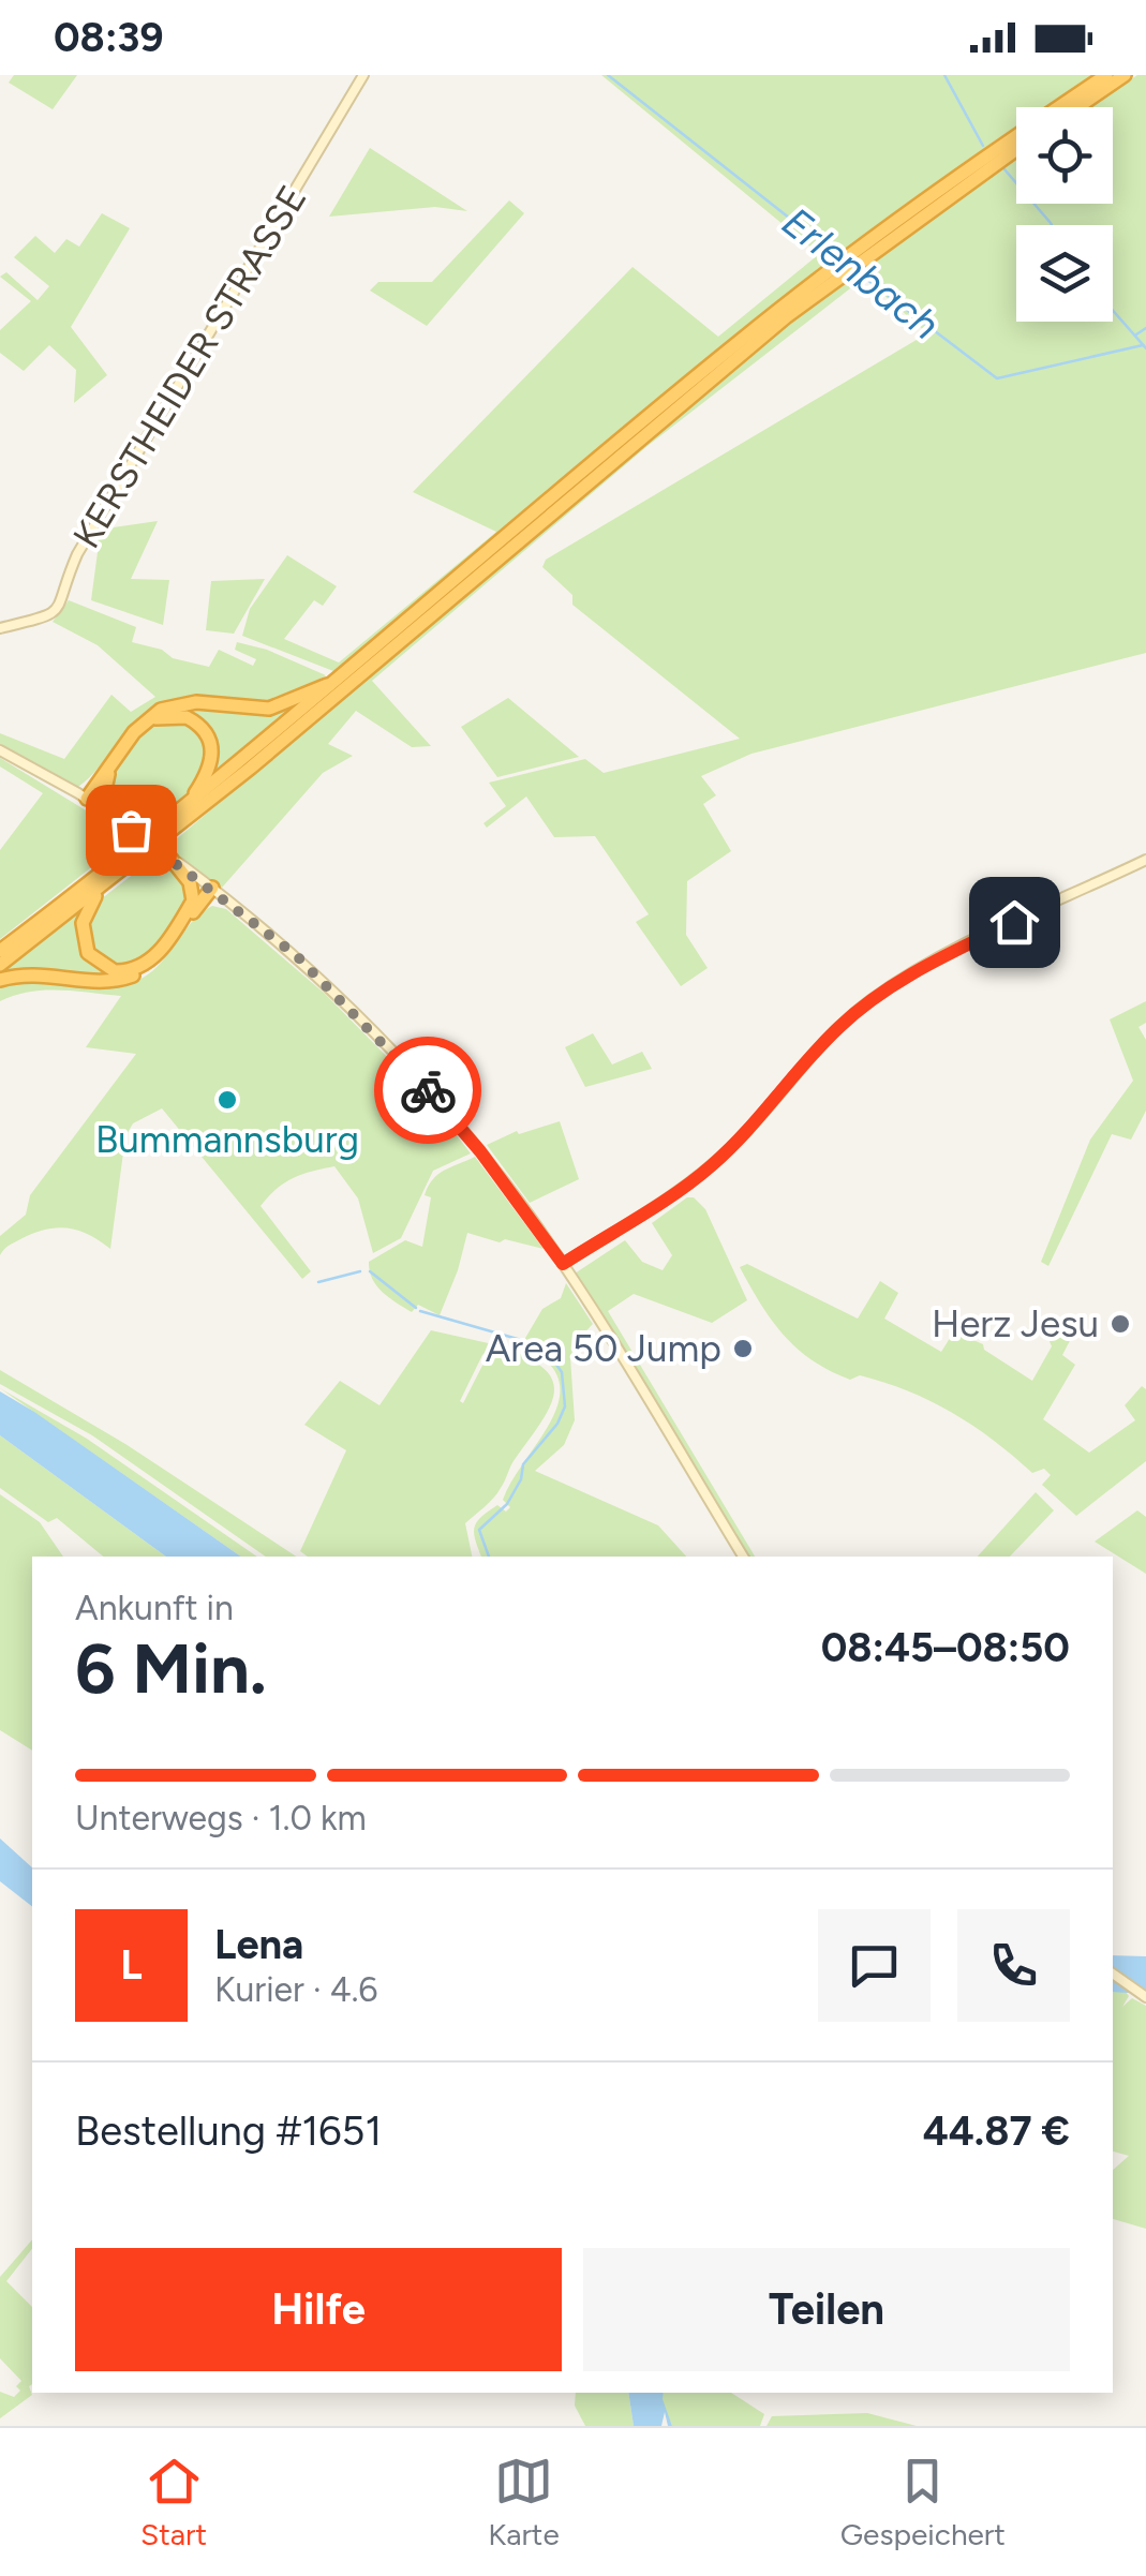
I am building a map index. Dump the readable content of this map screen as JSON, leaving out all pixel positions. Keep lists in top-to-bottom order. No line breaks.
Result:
{"streets":{"street":["KERSTHEIDER STRASSE"]},"water":["Erlenbach"],"places":["Bummannsburg","Herz Jesu","Area 50 Jump"],"page":{"status":"08:39","heading":["6 Min.","Ankunft in","08:45–08:50"],"panel":["Lena","Kurier · 4.6","Bestellung #1651","44.87 €"],"bar":"Unterwegs · 1.0 km","round":"L","buttons":["Hilfe","Teilen"],"tabs":["Start","Karte","Gespeichert"]}}
